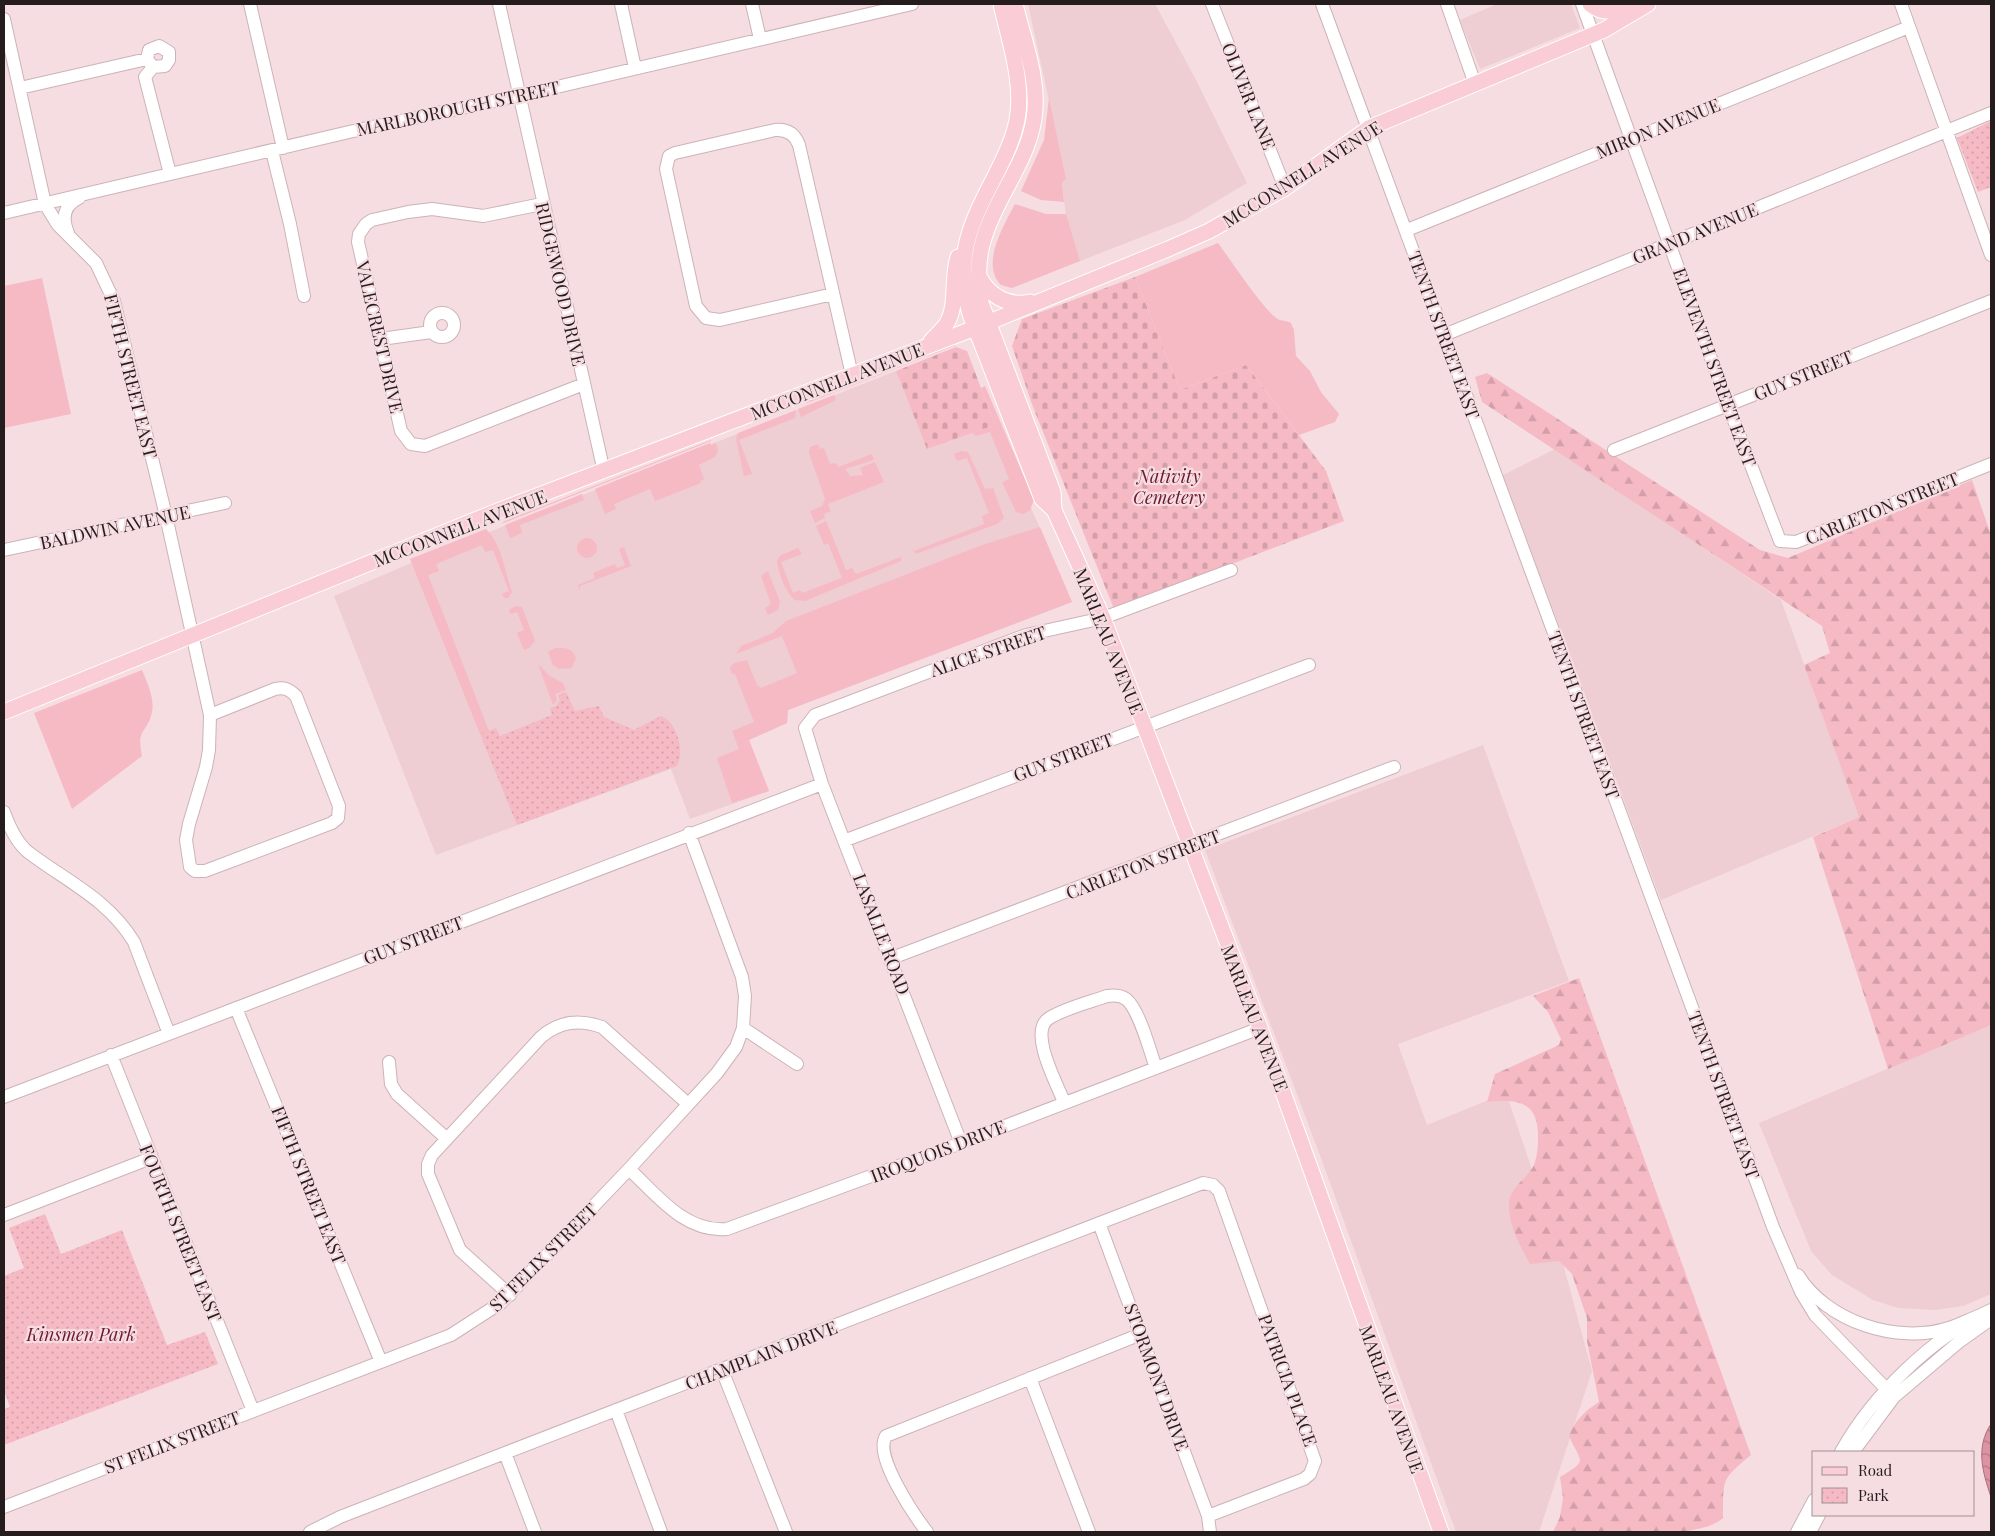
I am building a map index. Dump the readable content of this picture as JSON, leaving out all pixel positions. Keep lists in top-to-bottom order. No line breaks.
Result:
{"streets":{"main road":["MCCONNELL AVENUE","MARLEAU AVENUE"],"street":["OLIVER LANE","MARLBOROUGH STREET","MIRON AVENUE","GRAND AVENUE","RIDGEWOOD DRIVE","TENTH STREET EAST","VALECREST DRIVE","ELEVENTH STREET EAST","GUY STREET","FIFTH STREET EAST","CARLETON STREET","BALDWIN AVENUE","ALICE STREET","LASALLE ROAD","IROQUOIS DRIVE","FOURTH STREET EAST","ST FELIX STREET","CHAMPLAIN DRIVE","STORMONT DRIVE","PATRICIA PLACE"]},"crossings":[["OLIVER LANE","MCCONNELL AVENUE"],["MARLBOROUGH STREET","RIDGEWOOD DRIVE"],["MARLBOROUGH STREET","FIFTH STREET EAST"],["MIRON AVENUE","TENTH STREET EAST"],["MIRON AVENUE","ELEVENTH STREET EAST"],["MCCONNELL AVENUE","RIDGEWOOD DRIVE"],["MCCONNELL AVENUE","TENTH STREET EAST"],["MCCONNELL AVENUE","ELEVENTH STREET EAST"],["MCCONNELL AVENUE","FIFTH STREET EAST"],["MCCONNELL AVENUE","MARLEAU AVENUE"],["GRAND AVENUE","TENTH STREET EAST"],["GRAND AVENUE","ELEVENTH STREET EAST"],["RIDGEWOOD DRIVE","VALECREST DRIVE"],["ELEVENTH STREET EAST","GUY STREET"],["ELEVENTH STREET EAST","CARLETON STREET"],["GUY STREET","FIFTH STREET EAST"],["GUY STREET","MARLEAU AVENUE"],["GUY STREET","LASALLE ROAD"],["GUY STREET","FOURTH STREET EAST"],["GUY STREET","ST FELIX STREET"],["FIFTH STREET EAST","BALDWIN AVENUE"],["FIFTH STREET EAST","ST FELIX STREET"],["CARLETON STREET","MARLEAU AVENUE"],["CARLETON STREET","LASALLE ROAD"],["MARLEAU AVENUE","ALICE STREET"],["MARLEAU AVENUE","IROQUOIS DRIVE"],["ALICE STREET","LASALLE ROAD"],["LASALLE ROAD","IROQUOIS DRIVE"],["IROQUOIS DRIVE","ST FELIX STREET"],["FOURTH STREET EAST","ST FELIX STREET"],["CHAMPLAIN DRIVE","STORMONT DRIVE"],["CHAMPLAIN DRIVE","PATRICIA PLACE"],["STORMONT DRIVE","PATRICIA PLACE"]],"parks":["Nativity Cemetery","Kinsmen Park"],"legend":["Road","Park"]}
